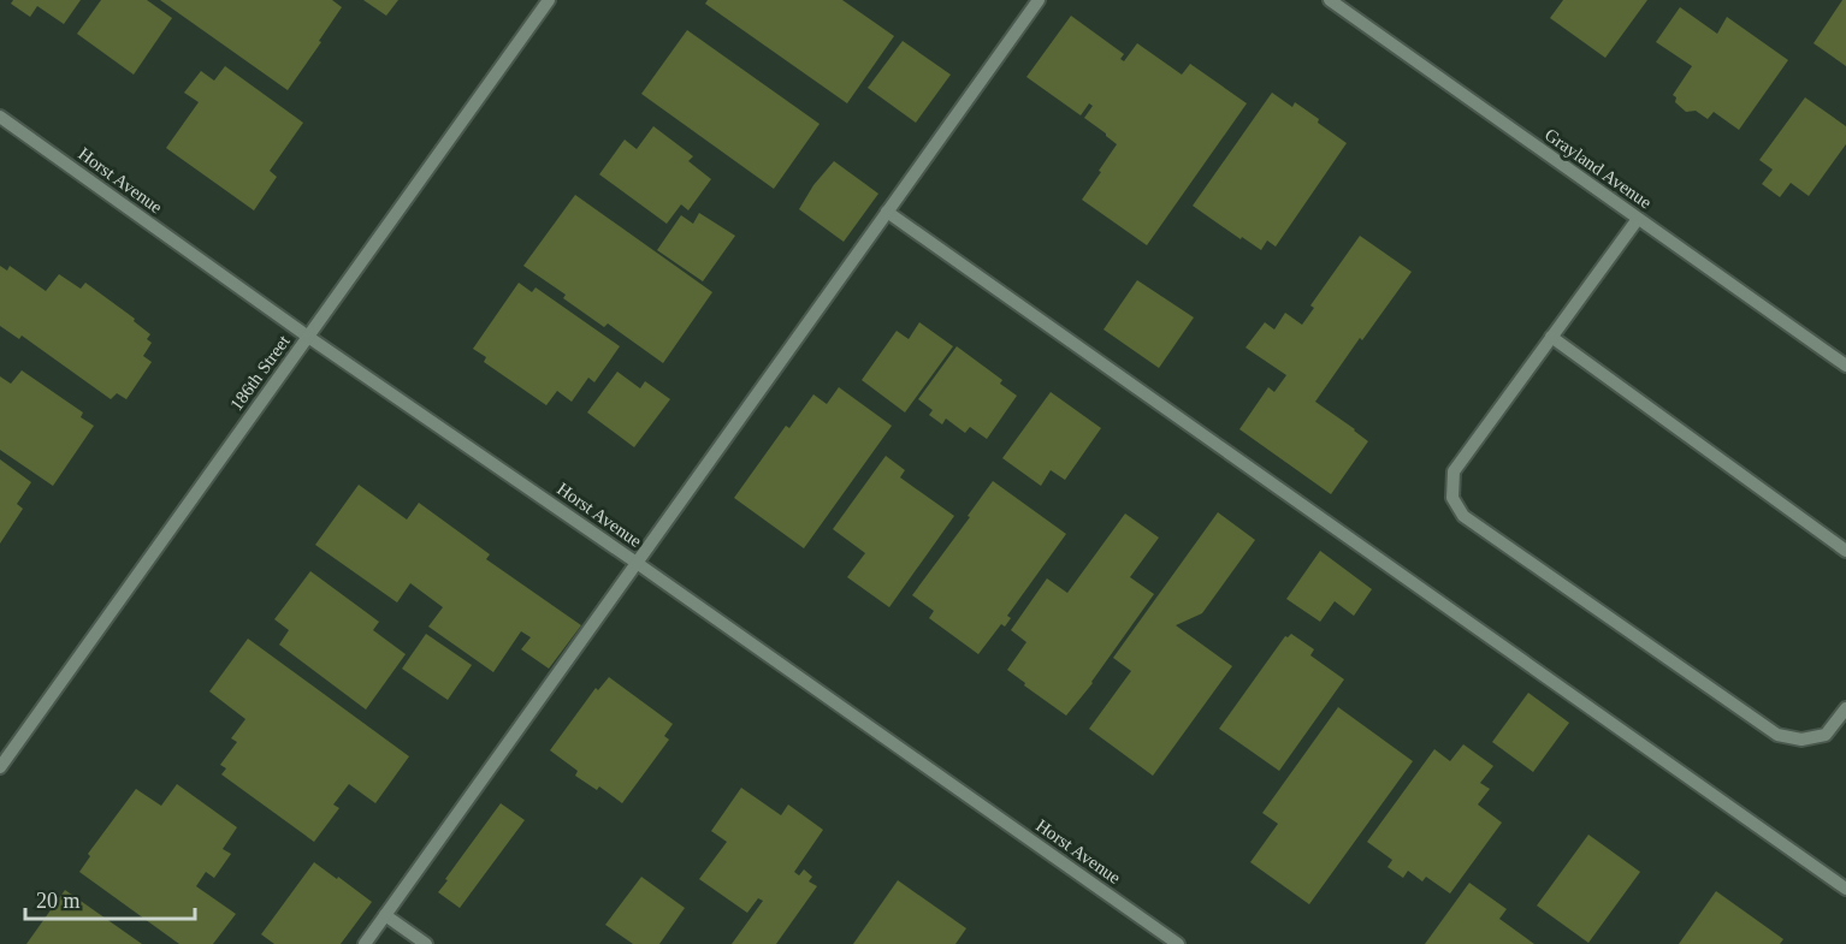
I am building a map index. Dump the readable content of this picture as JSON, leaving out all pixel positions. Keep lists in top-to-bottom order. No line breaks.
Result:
{"streets":{"street":["Grayland Avenue","Horst Avenue","186th Street"]},"crossings":[["Horst Avenue","186th Street"]],"scale_bar":"20 m"}
